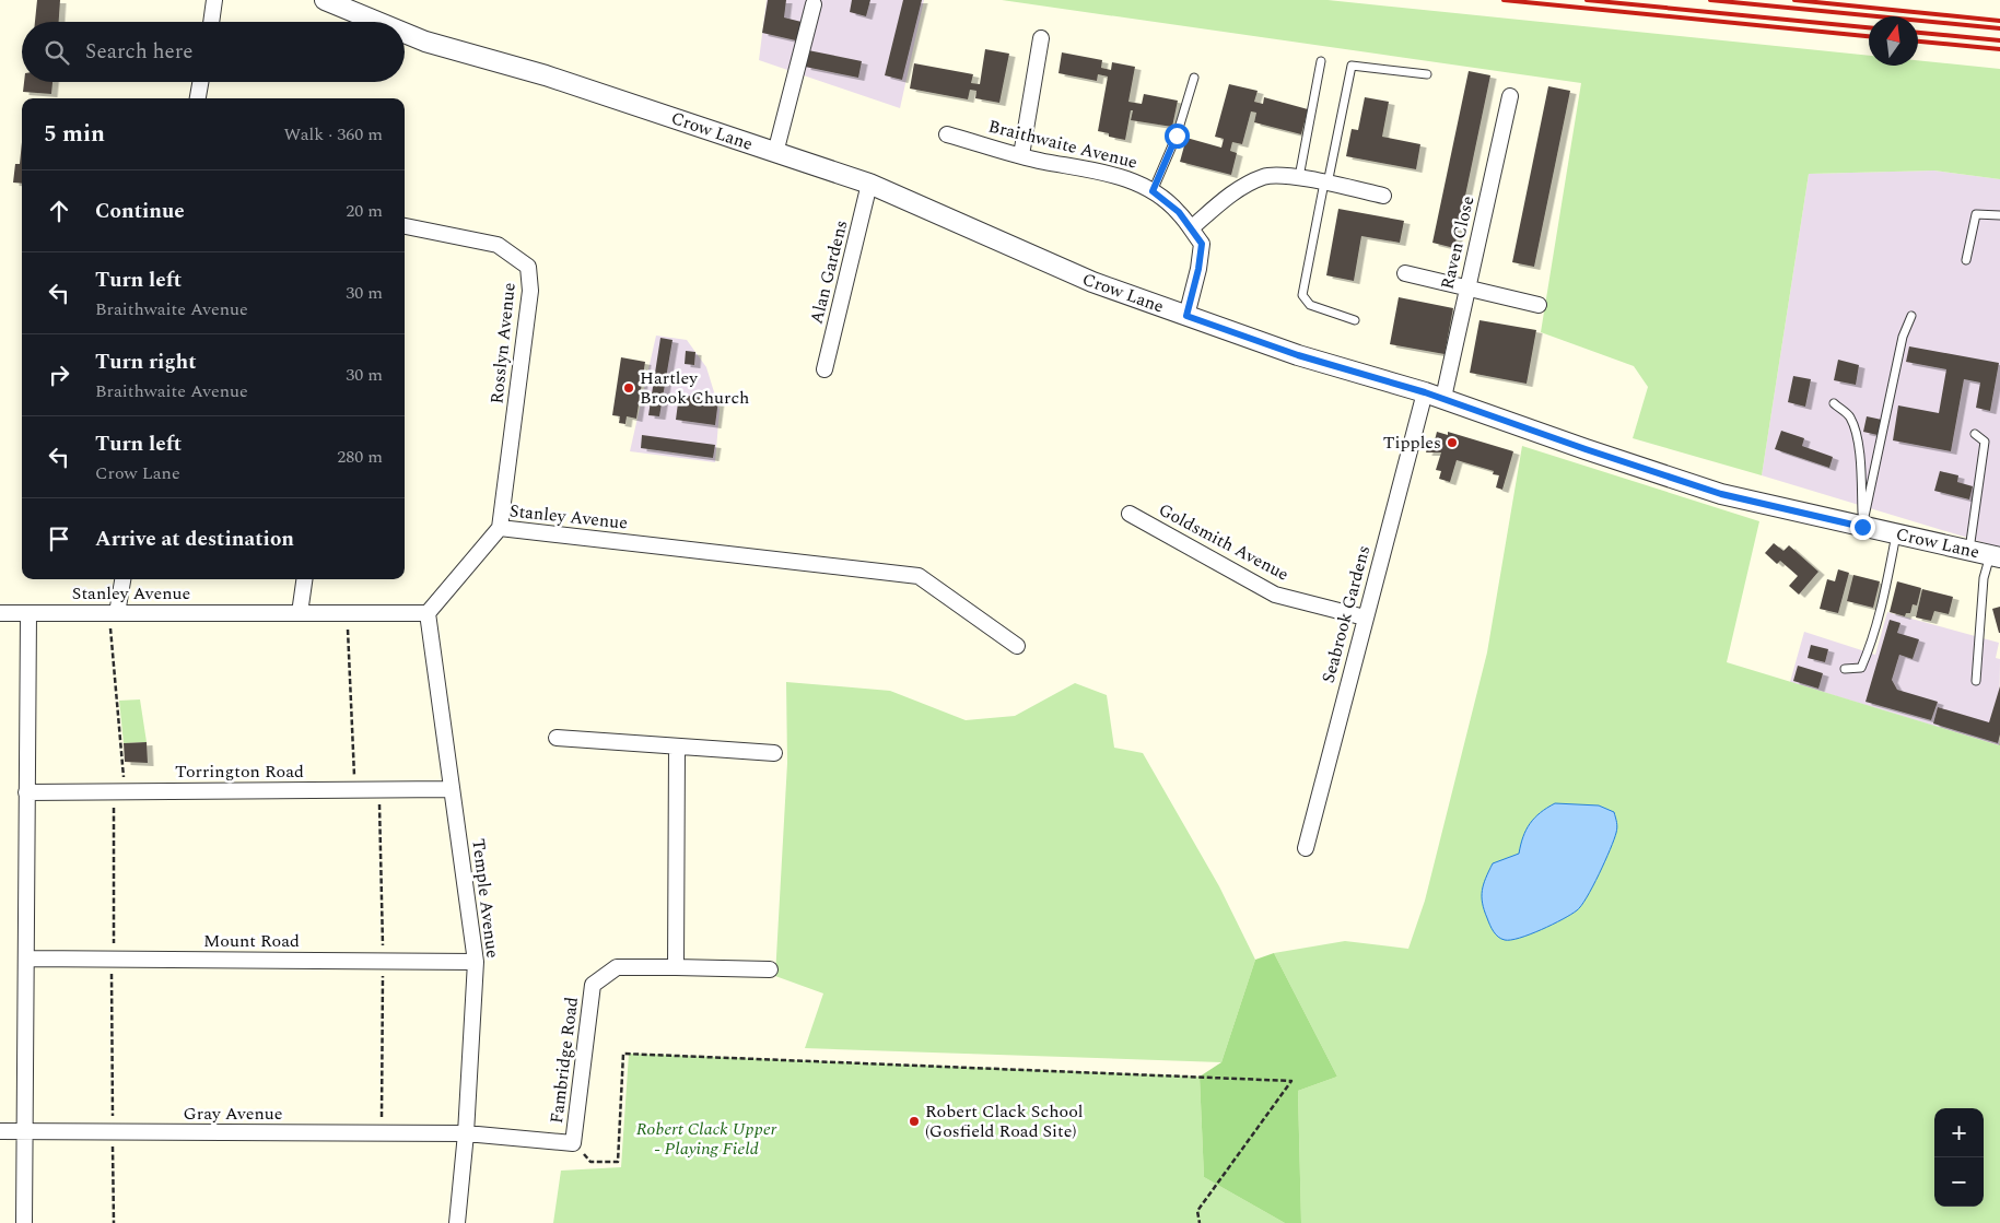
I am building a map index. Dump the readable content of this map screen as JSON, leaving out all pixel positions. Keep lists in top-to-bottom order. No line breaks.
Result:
{"streets":{"street":["Crow Lane","Braithwaite Avenue","Raven Close","Alan Gardens","Rosslyn Avenue","Stanley Avenue","Goldsmith Avenue","Seabrook Gardens","Torrington Road","Temple Avenue","Mount Road","Fambridge Road","Gray Avenue"]},"crossings":[["Crow Lane","Braithwaite Avenue"],["Crow Lane","Raven Close"],["Crow Lane","Alan Gardens"],["Crow Lane","Seabrook Gardens"],["Rosslyn Avenue","Stanley Avenue"],["Stanley Avenue","Temple Avenue"],["Goldsmith Avenue","Seabrook Gardens"],["Torrington Road","Temple Avenue"],["Temple Avenue","Mount Road"],["Temple Avenue","Fambridge Road"],["Temple Avenue","Gray Avenue"],["Fambridge Road","Gray Avenue"]],"parks":["Robert Clack Upper - Playing Field"],"places":["Hartley Brook Church","Tipples","Robert Clack School (Gosfield Road Site)"],"north":"top","page":{"search":"Search here","heading":["5 min","Walk · 360 m"],"list":[["Continue","20 m"],["Turn left","Braithwaite Avenue","30 m"],["Turn right","Braithwaite Avenue","30 m"],["Turn left","Crow Lane","280 m"],"Arrive at destination"],"map_buttons":["+","−"]}}
